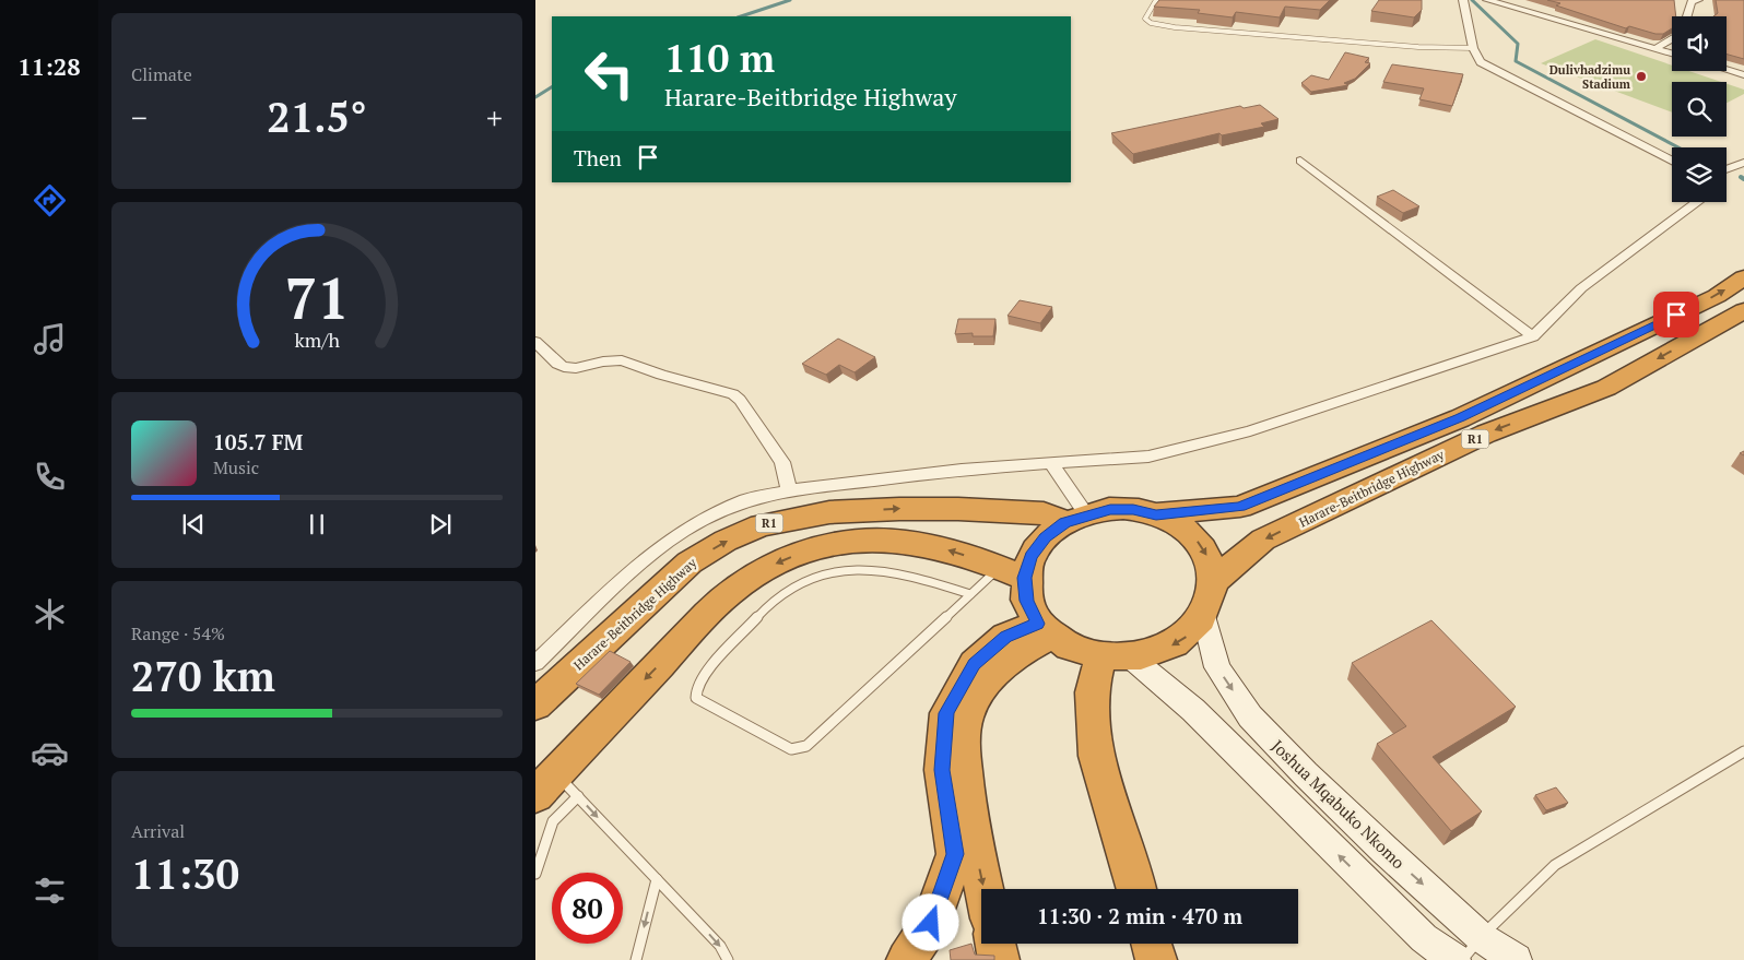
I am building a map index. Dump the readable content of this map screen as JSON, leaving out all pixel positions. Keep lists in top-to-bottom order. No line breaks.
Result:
{"streets":{"highway":["R1","Harare-Beitbridge Highway"],"street":["Joshua Mqabuko Nkomo"]},"crossings":[["Harare-Beitbridge Highway","Joshua Mqabuko Nkomo"]],"places":["Dulivhadzimu Stadium"],"page":{"tabs":"11:28","tile":["Climate",["Range · 54%","270 km"],["Arrival","11:30"]],"turn":["110 m","Harare-Beitbridge Highway"],"heat":["−","21.5°","+"],"then":"Then","song":["105.7 FM","Music"],"limit":"80","trip":"11:30 · 2 min · 470 m","gauge":["71","km/h"]}}
